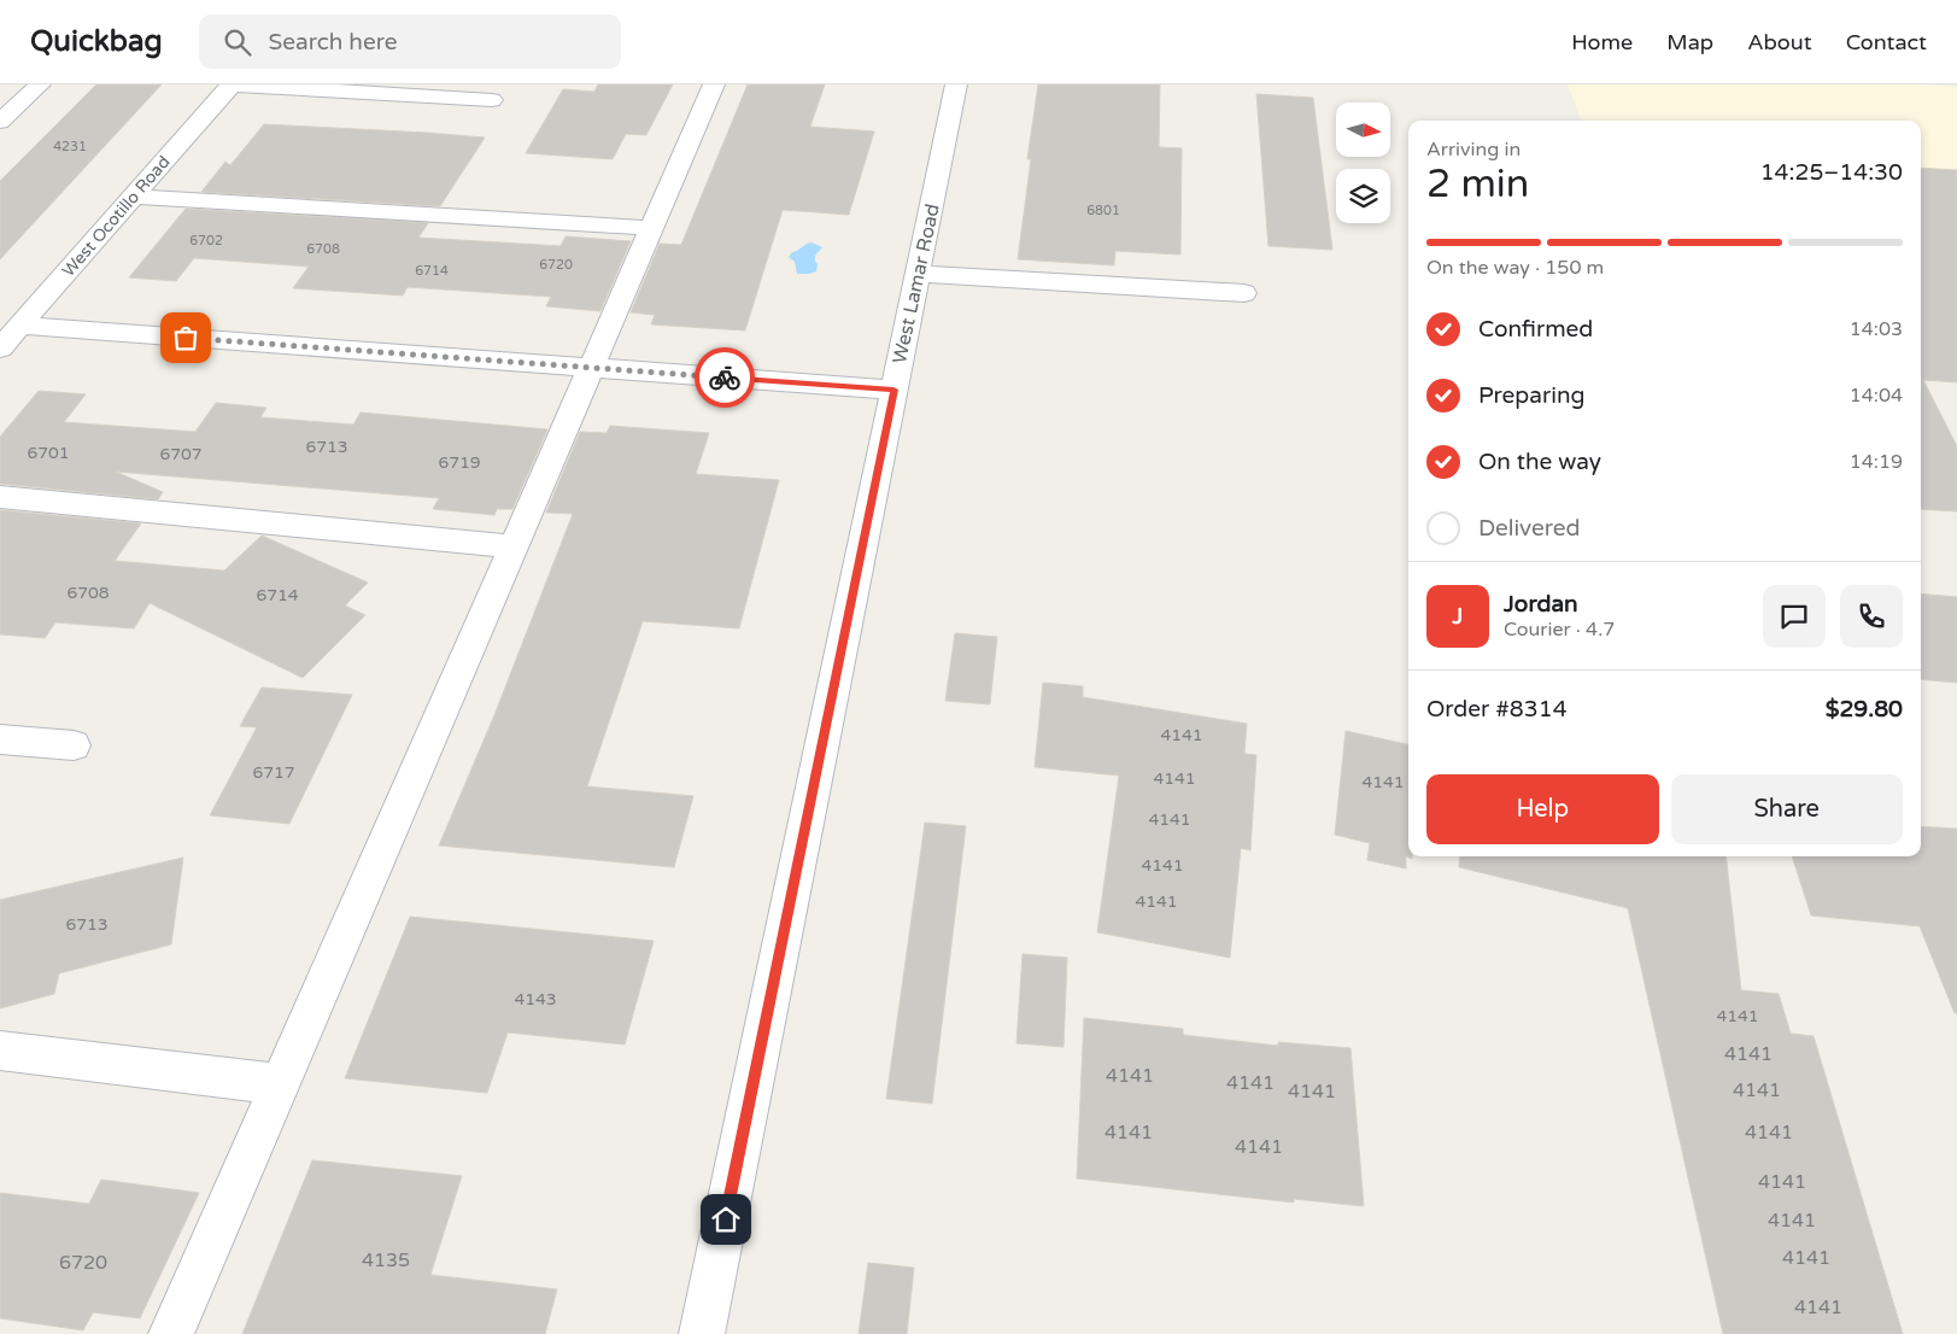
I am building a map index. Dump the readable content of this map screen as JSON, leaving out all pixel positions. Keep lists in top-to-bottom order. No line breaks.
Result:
{"streets":{"street":["West Ocotillo Road","West Lamar Road"]},"house_numbers":["4231","6801","6702","6708","6720","6714","6713","6701","6707","6719","6708","6714","4141","6717","4141","4141","4141","4141","4141","6713","4143","4141","4141","4141","4141","4141","4141","4141","4141","4141","4141","4141","4141","4135","6720","4141"],"north":"right","page":{"header":"Quickbag","search":"Search here","nav":["Home","Map","About","Contact"],"heading":["2 min","Arriving in","14:25–14:30"],"panel":["Jordan","Courier · 4.7","Order #8314","$29.80"],"bar":"On the way · 150 m","list":[["Confirmed","14:03"],["Preparing","14:04"],["On the way","14:19"],"Delivered"],"round":"J","buttons":["Help","Share"]}}
